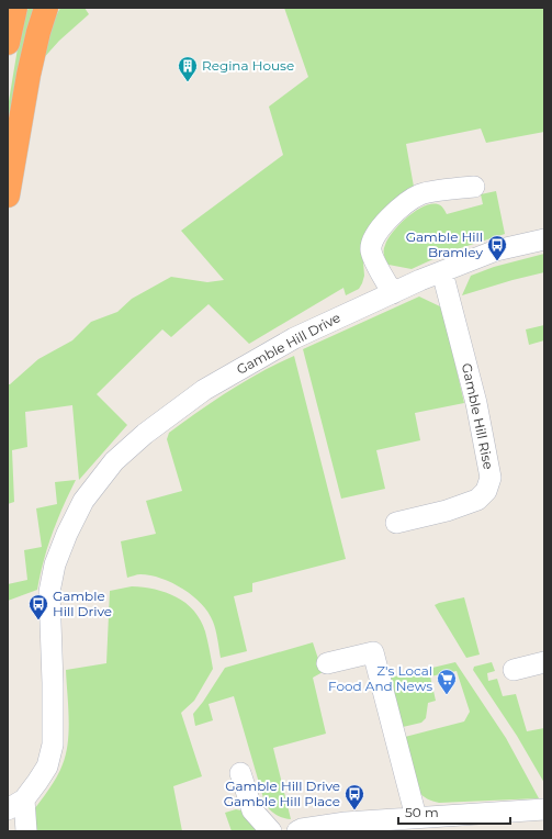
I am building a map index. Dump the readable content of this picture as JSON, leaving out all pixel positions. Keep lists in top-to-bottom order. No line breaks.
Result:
{"streets":{"street":["Gamble Hill Drive","Gamble Hill Rise"]},"crossings":[["Gamble Hill Drive","Gamble Hill Rise"]],"places":{"building":["Regina House"],"bus stop":["Gamble Hill Bramley","Gamble Hill Drive","Gamble Hill Drive Gamble Hill Place"],"supermarket":["Z's Local Food And News"]},"scale_bar":"50 m"}
